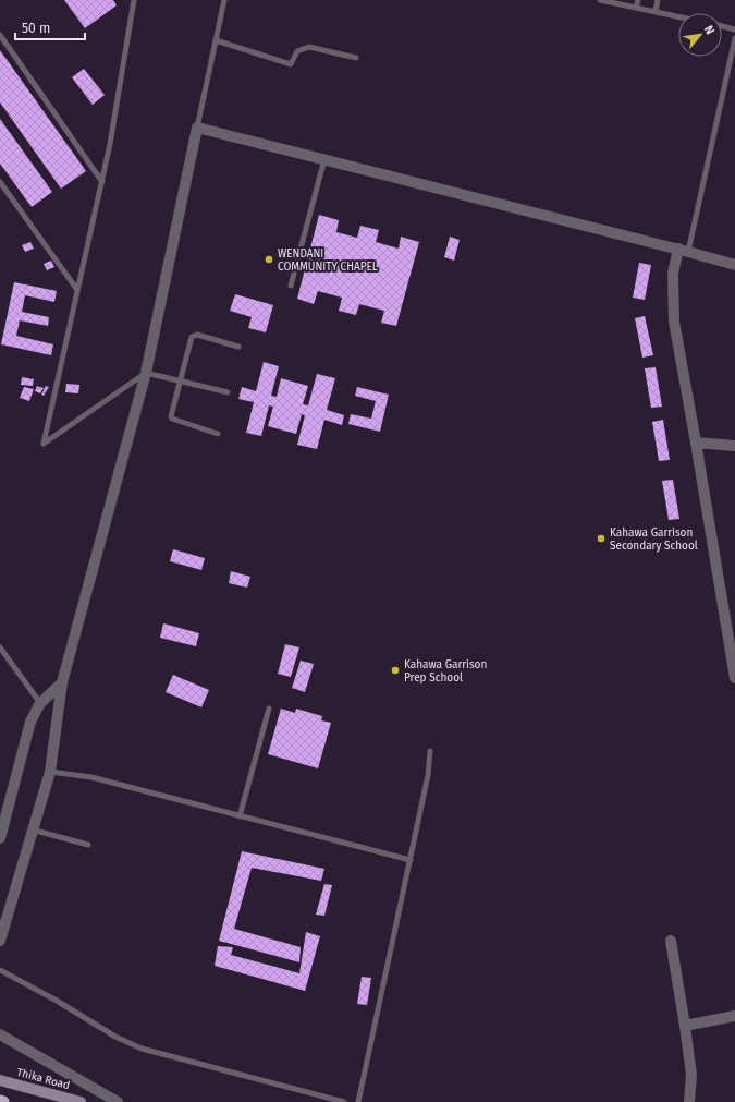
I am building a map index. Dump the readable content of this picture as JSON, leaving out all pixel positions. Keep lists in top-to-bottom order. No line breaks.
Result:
{"streets":{"main road":["Thika Road"]},"places":["WENDANI COMMUNITY CHAPEL","Kahawa Garrison Secondary School","Kahawa Garrison Prep School"],"scale_bar":"50 m","north":"top right"}
